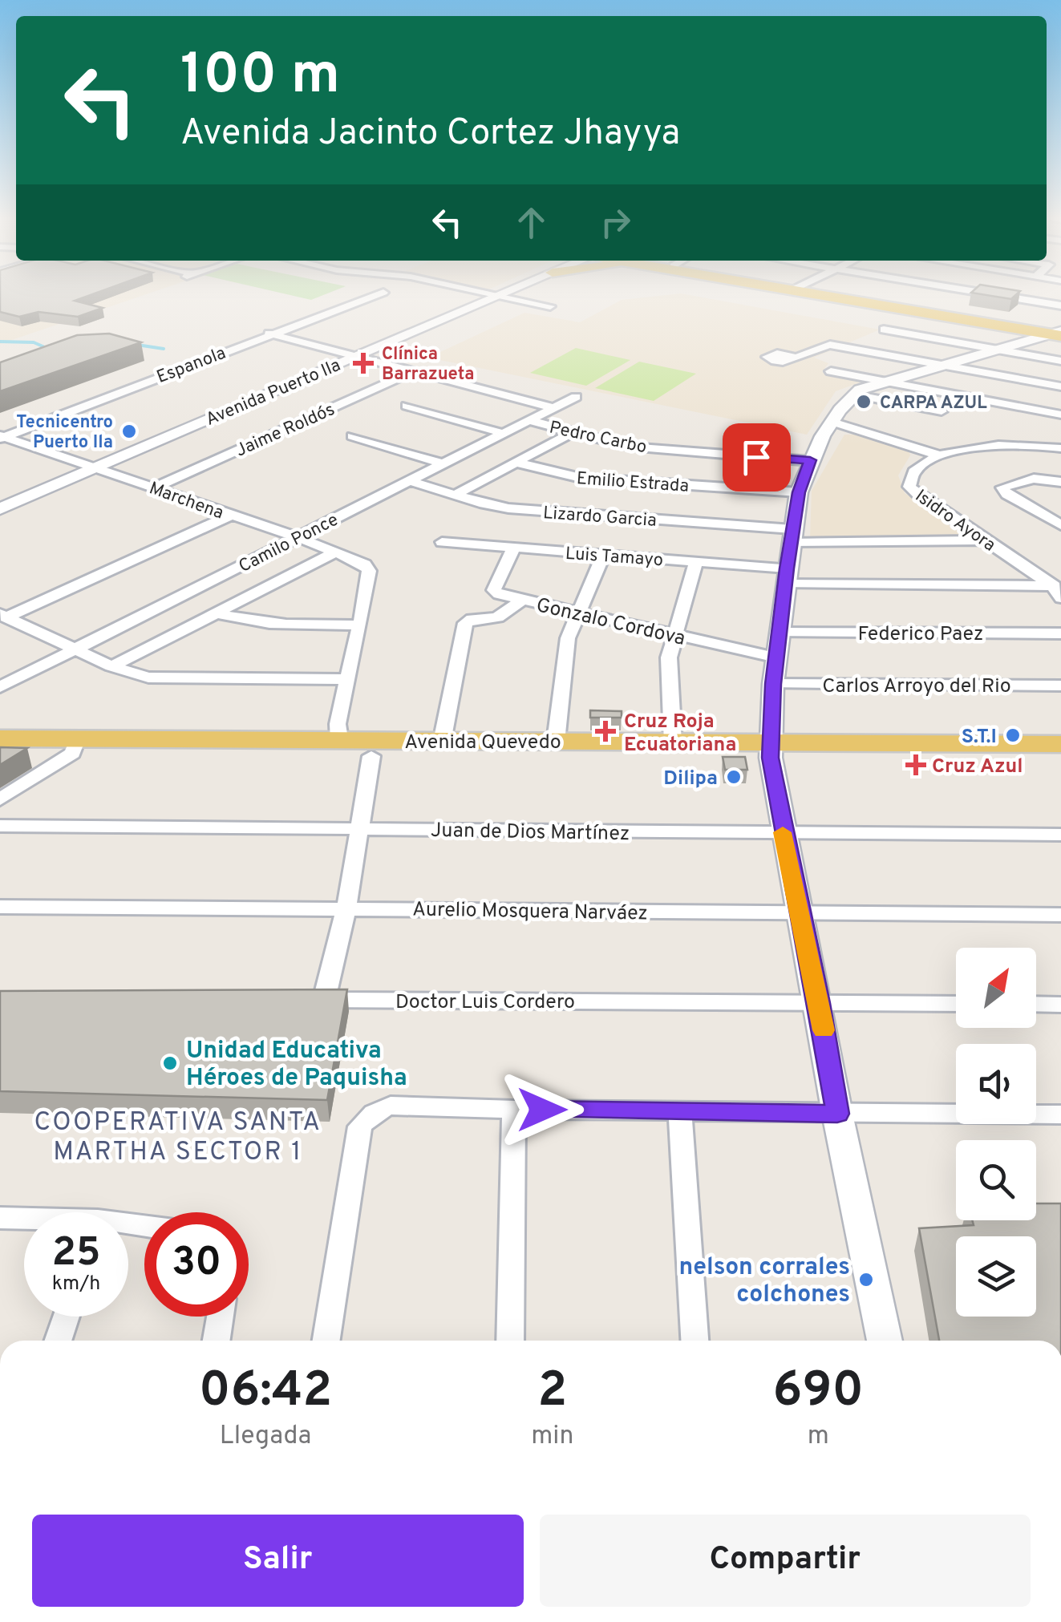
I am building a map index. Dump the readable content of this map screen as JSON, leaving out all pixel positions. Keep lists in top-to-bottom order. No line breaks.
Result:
{"streets":{"main road":["Avenida Puerto Ila","Avenida Quevedo"],"street":["Espanola","Jaime Roldós","Pedro Carbo","Emilio Estrada","Marchena","Lizardo Garcia","Isidro Ayora","Camilo Ponce","Luis Tamayo","Gonzalo Cordova","Federico Paez","Carlos Arroyo del Rio","Juan de Dios Martínez","Aurelio Mosquera Narváez","Doctor Luis Cordero"]},"crossings":[["Espanola","Marchena"],["Avenida Puerto Ila","Marchena"],["Jaime Roldós","Marchena"],["Pedro Carbo","Camilo Ponce"],["Marchena","Camilo Ponce"],["Lizardo Garcia","Isidro Ayora"],["Lizardo Garcia","Camilo Ponce"],["Isidro Ayora","Luis Tamayo"],["Luis Tamayo","Gonzalo Cordova"],["Aurelio Mosquera Narváez","Doctor Luis Cordero"]],"districts":["COOPERATIVA SANTA MARTHA SECTOR 1"],"places":{"health":["Clínica Barrazueta","Cruz Roja Ecuatoriana","Cruz Azul"],"other":["CARPA AZUL","Tecnicentro Puerto Ila","S.T.I","Dilipa","Unidad Educativa Héroes de Paquisha","nelson corrales colchones"]},"north":"top right","page":{"turn":["100 m","Avenida Jacinto Cortez Jhayya"],"speed":"25 km/h","limit":"30","eta":["06:42","Llegada","2","min","690","m"],"buttons":["Salir","Compartir"]}}
